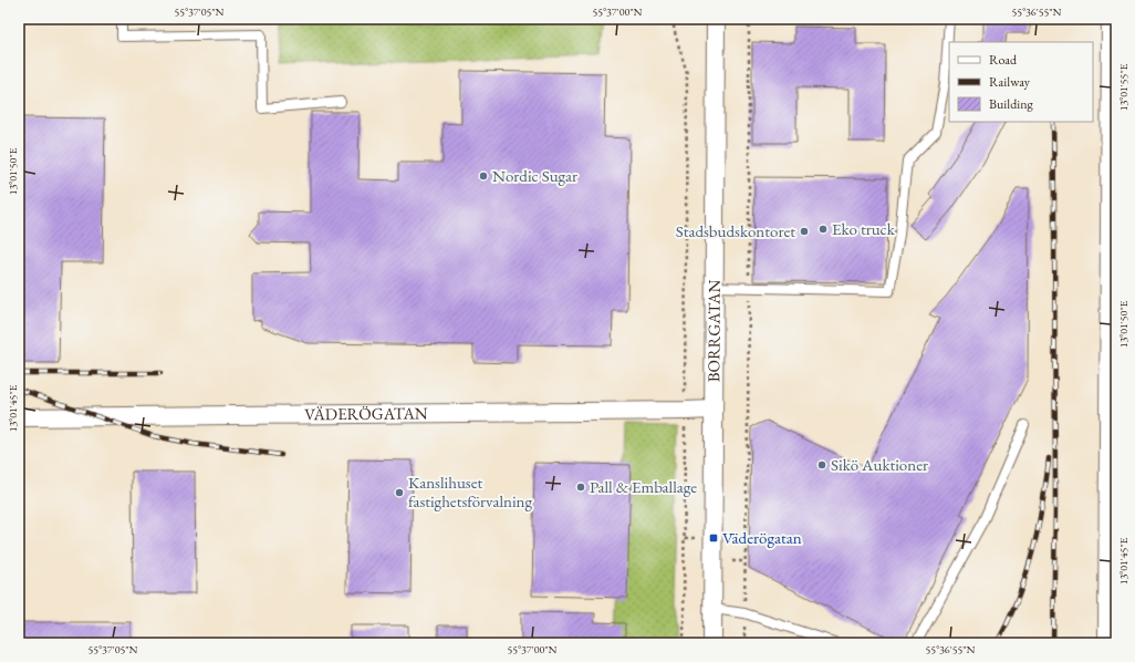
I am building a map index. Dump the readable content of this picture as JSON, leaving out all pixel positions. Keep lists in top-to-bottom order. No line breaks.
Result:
{"streets":{"street":["BORRGATAN","VÄDERÖGATAN"]},"crossings":[["BORRGATAN","VÄDERÖGATAN"]],"places":{"other":["Nordic Sugar","Eko truck","Stadsbudskontoret","Sikö Auktioner","Pall & Emballage","Kanslihuset fastighetsförvalning"],"transit":["Väderögatan"]},"legend":["Road","Railway","Building"],"coordinates":["55°37'05\"N","55°37'00\"N","55°36'55\"N","13°01'55\"E","13°01'50\"E","13°01'45\"E"]}
